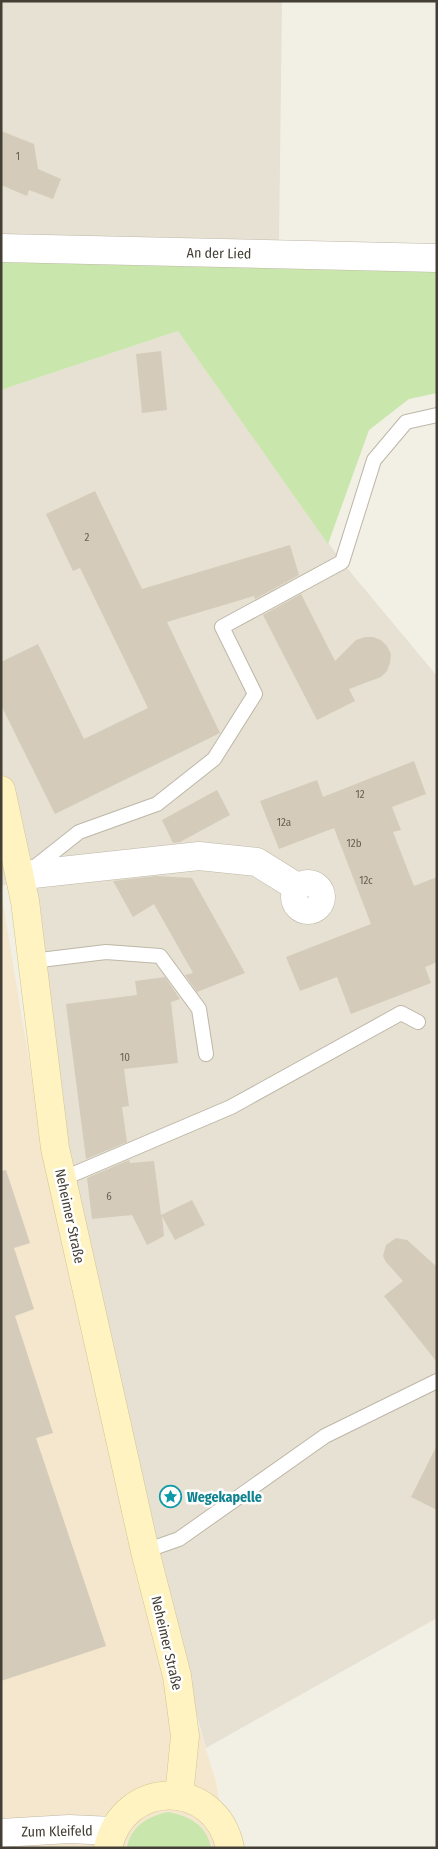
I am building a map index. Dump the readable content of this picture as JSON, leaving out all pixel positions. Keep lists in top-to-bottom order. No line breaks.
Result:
{"streets":{"main road":["Neheimer Straße"],"street":["An der Lied","Zum Kleifeld"]},"places":{"place":["Wegekapelle"]},"house_numbers":["1","2","12","12a","12b","12c","10","6"]}
